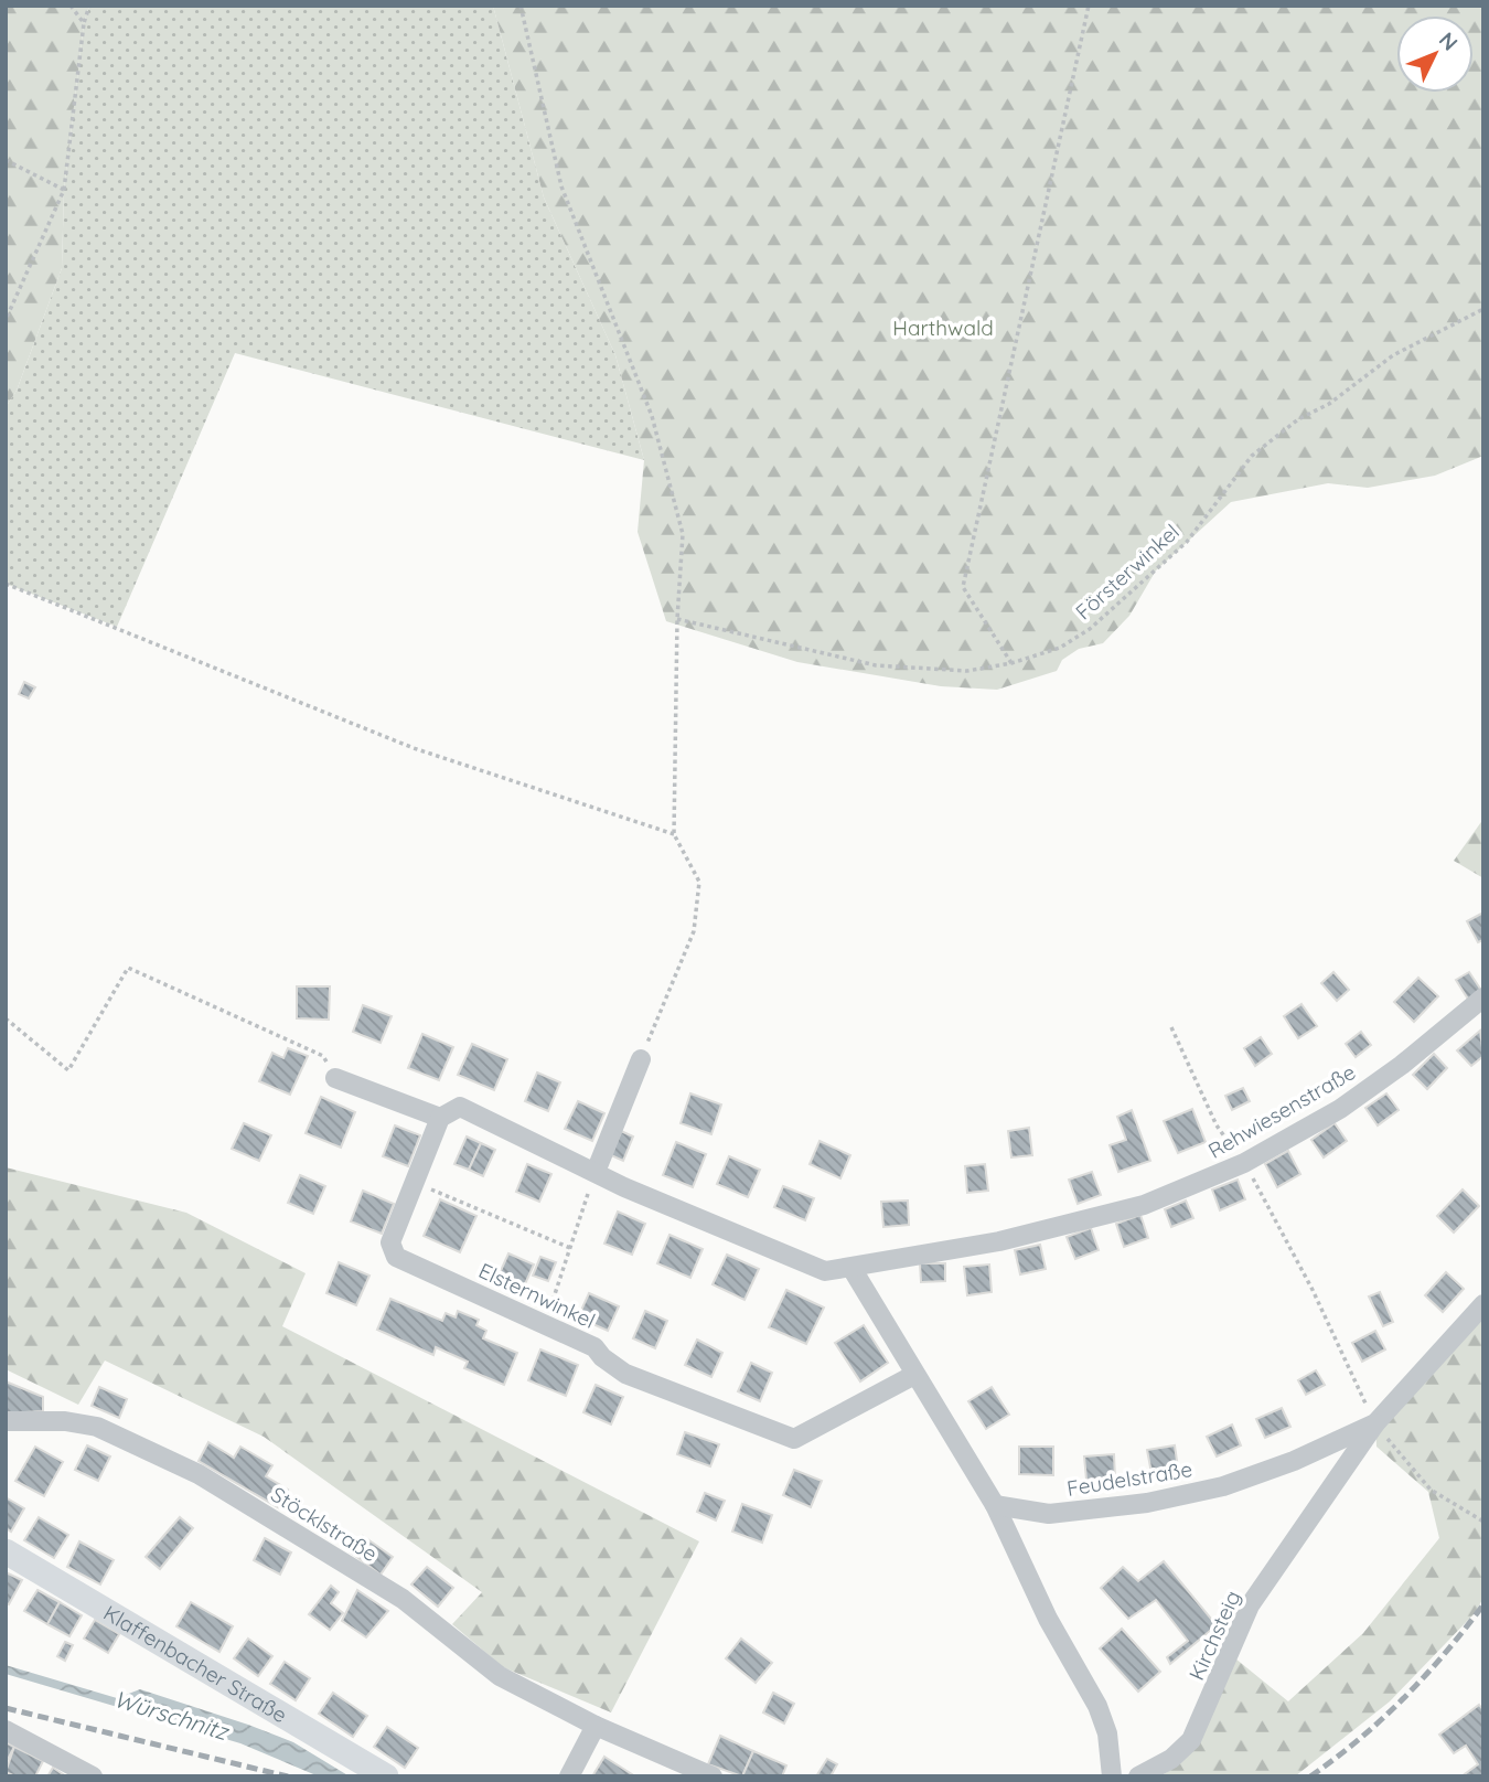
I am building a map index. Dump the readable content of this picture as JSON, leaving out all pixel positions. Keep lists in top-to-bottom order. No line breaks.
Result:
{"streets":{"main road":["Klaffenbacher Straße"],"street":["Rehwiesenstraße","Elsternwinkel","Feudelstraße","Stöcklstraße","Kirchsteig"],"path":["Försterwinkel"]},"crossings":[["Feudelstraße","Kirchsteig"]],"water":["Würschnitz"],"parks":["Harthwald"],"north":"top right"}
